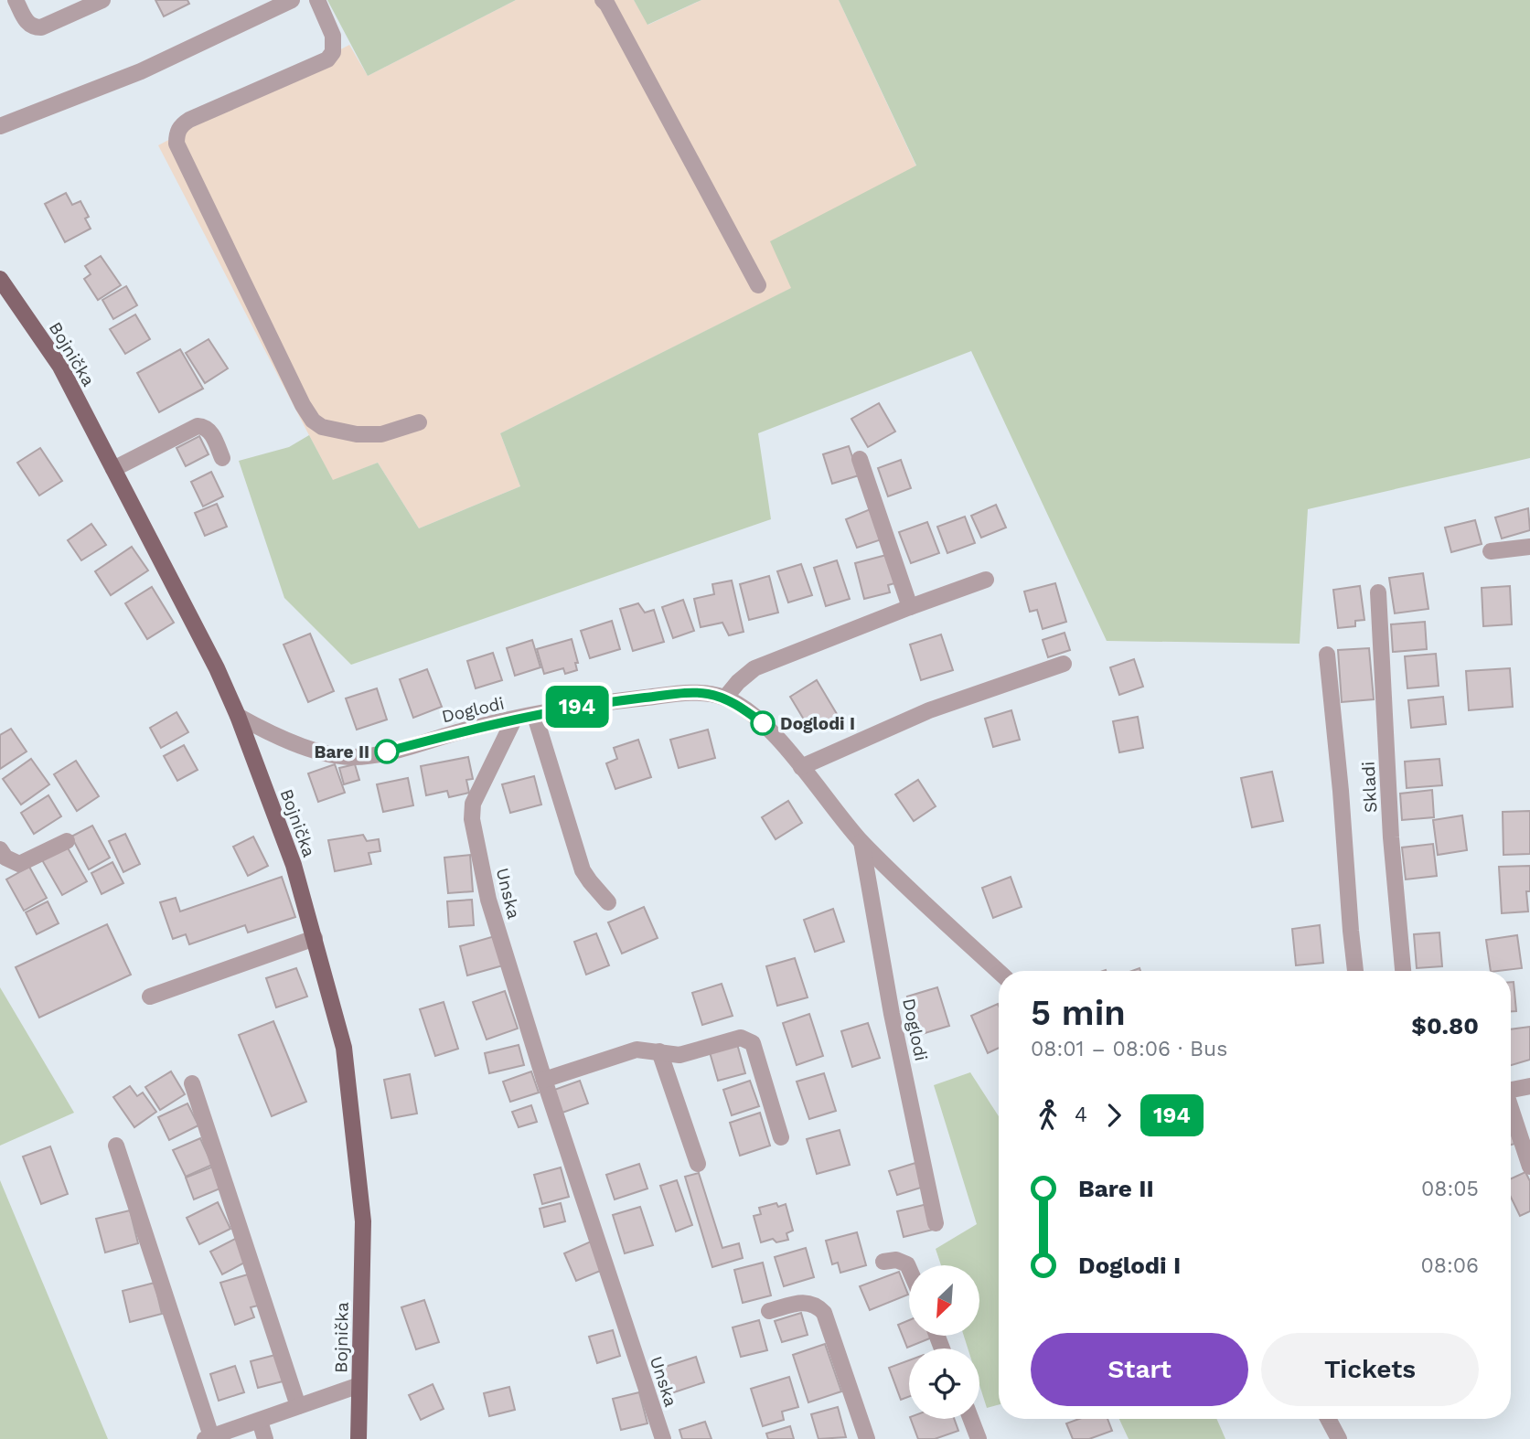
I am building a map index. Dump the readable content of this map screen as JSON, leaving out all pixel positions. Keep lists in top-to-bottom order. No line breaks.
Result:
{"streets":{"main road":["Bojnička"],"street":["Doglodi","Skladi","Unska"]},"crossings":[["Bojnička","Doglodi"],["Doglodi","Unska"]],"places":["Doglodi I","Bare II"],"lines":["bus line 194"],"north":"bottom left","page":{"on_map":"194","heading":["5 min","08:01 – 08:06 · Bus","$0.80"],"legs":["4","194"],"list":[{"name":"Bare II","value":"08:05"},{"name":"Doglodi I","value":"08:06"}],"buttons":["Start","Tickets"]}}
